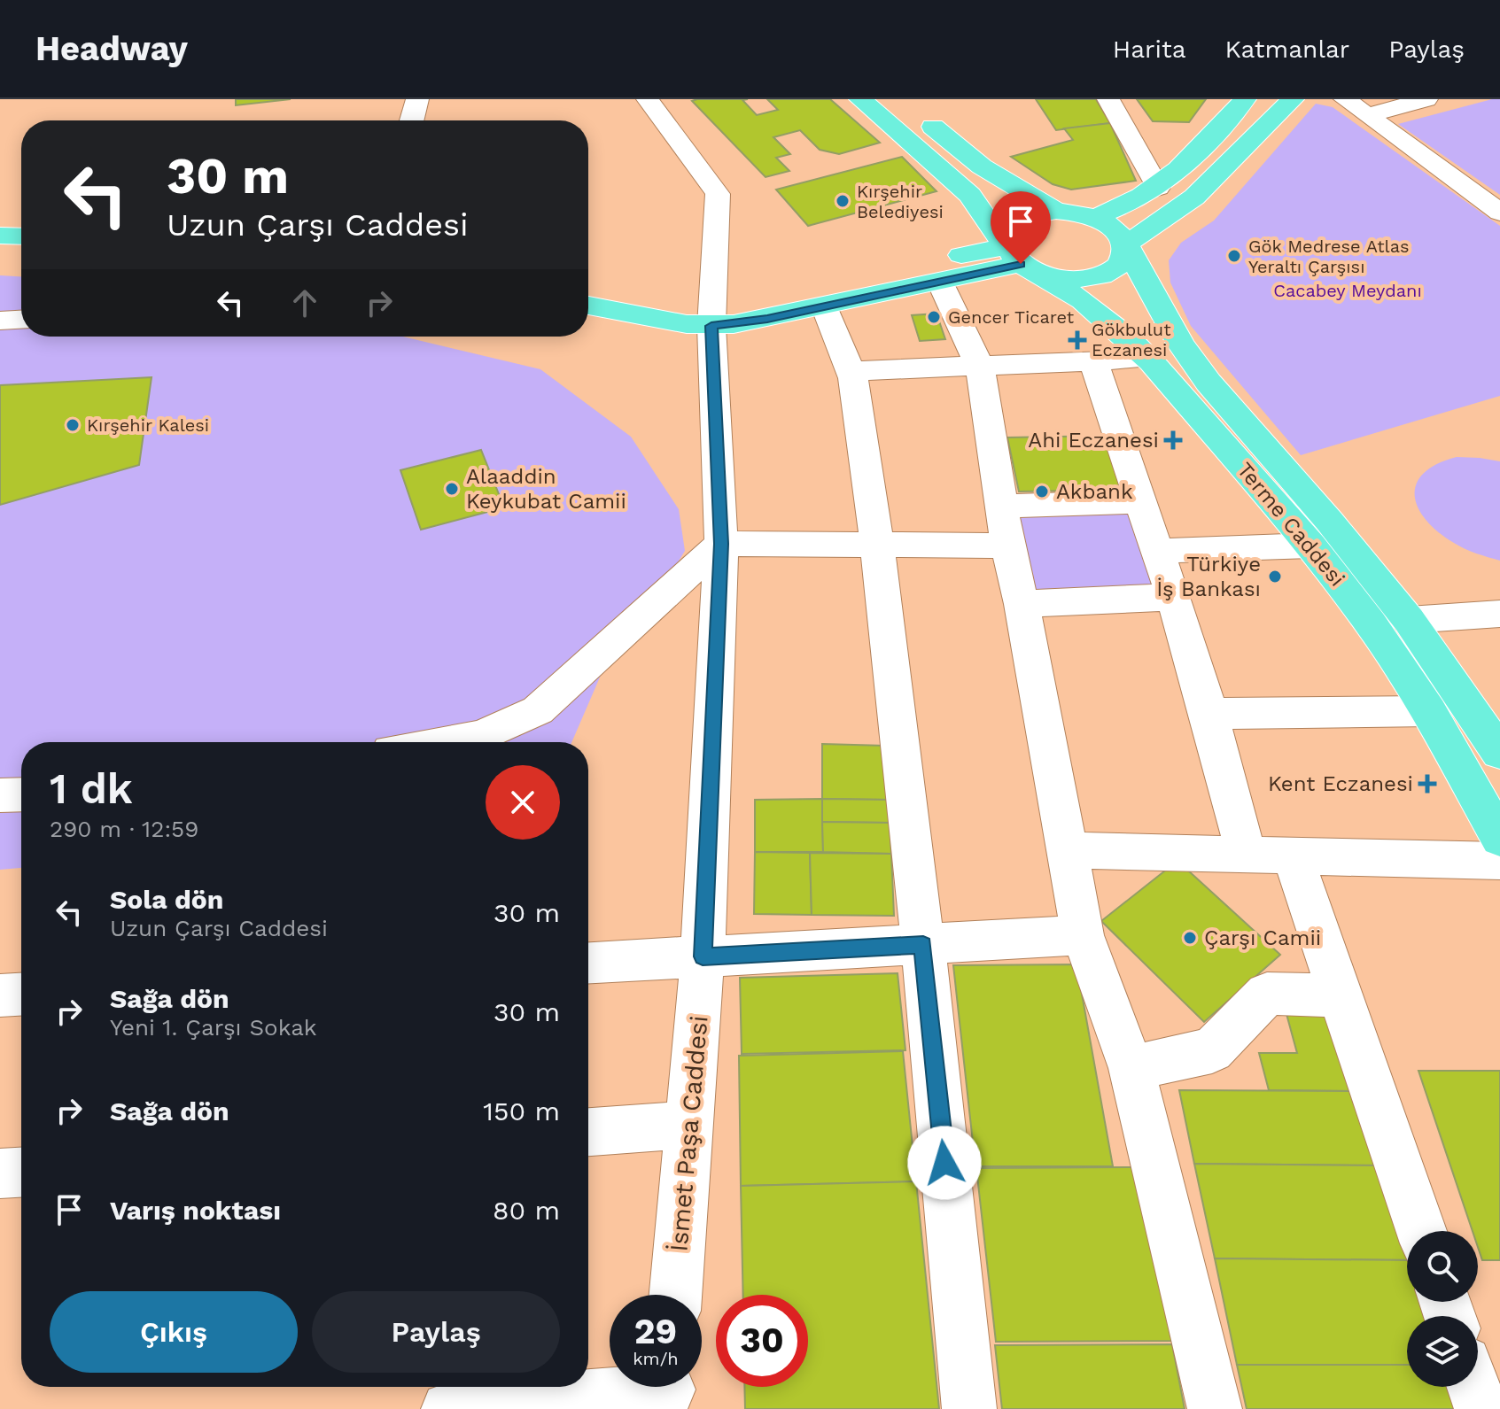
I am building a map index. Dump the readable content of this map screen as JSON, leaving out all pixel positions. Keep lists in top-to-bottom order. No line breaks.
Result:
{"streets":{"main road":["Terme Caddesi"],"street":["İsmet Paşa Caddesi"]},"parks":["Cacabey Meydanı"],"places":{"other":["Kırşehir Belediyesi","Gök Medrese Atlas Yeraltı Çarşısı","Gencer Ticaret","Kırşehir Kalesi","Alaaddin Keykubat Camii","Akbank","Türkiye İş Bankası","Çarşı Camii"],"health":["Gökbulut Eczanesi","Ahi Eczanesi","Kent Eczanesi"]},"page":{"header":"Headway","nav":["Harita","Katmanlar","Paylaş"],"turn":["30 m","Uzun Çarşı Caddesi"],"heading":["1 dk","290 m · 12:59"],"list":[{"name":"Sola dön","note":"Uzun Çarşı Caddesi","value":"30 m"},{"name":"Sağa dön","note":"Yeni 1. Çarşı Sokak","value":"30 m"},{"name":"Sağa dön","value":"150 m"},{"name":"Varış noktası","value":"80 m"}],"buttons":["Çıkış","Paylaş"],"speed":"29 km/h","limit":"30"}}
